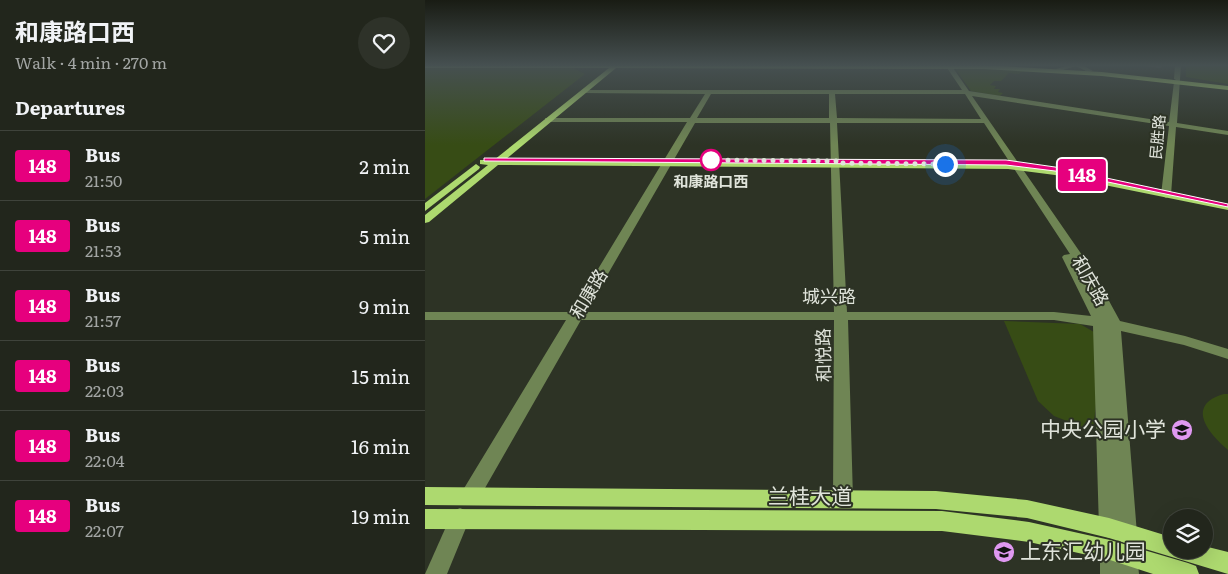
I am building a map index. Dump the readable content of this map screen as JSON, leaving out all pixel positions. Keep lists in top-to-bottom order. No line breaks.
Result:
{"streets":{"main road":["兰桂大道"],"street":["民胜路","和庆路","和康路","城兴路","和悦路"]},"crossings":[["和庆路","城兴路"],["和庆路","兰桂大道"],["和康路","城兴路"],["和康路","兰桂大道"],["城兴路","和悦路"],["和悦路","兰桂大道"]],"places":{"other":["和康路口西"],"school or university":["中央公园小学","上东汇幼儿园"]},"lines":["bus line 148"],"page":{"heading":[["和康路口西","Walk · 4 min · 270 m"],"Departures"],"on_map":"148","list":[{"mark":"148","name":"Bus","note":"21:50","value":"2 min"},{"mark":"148","name":"Bus","note":"21:53","value":"5 min"},{"mark":"148","name":"Bus","note":"21:57","value":"9 min"},{"mark":"148","name":"Bus","note":"22:03","value":"15 min"},{"mark":"148","name":"Bus","note":"22:04","value":"16 min"},{"mark":"148","name":"Bus","note":"22:07","value":"19 min"}]}}
